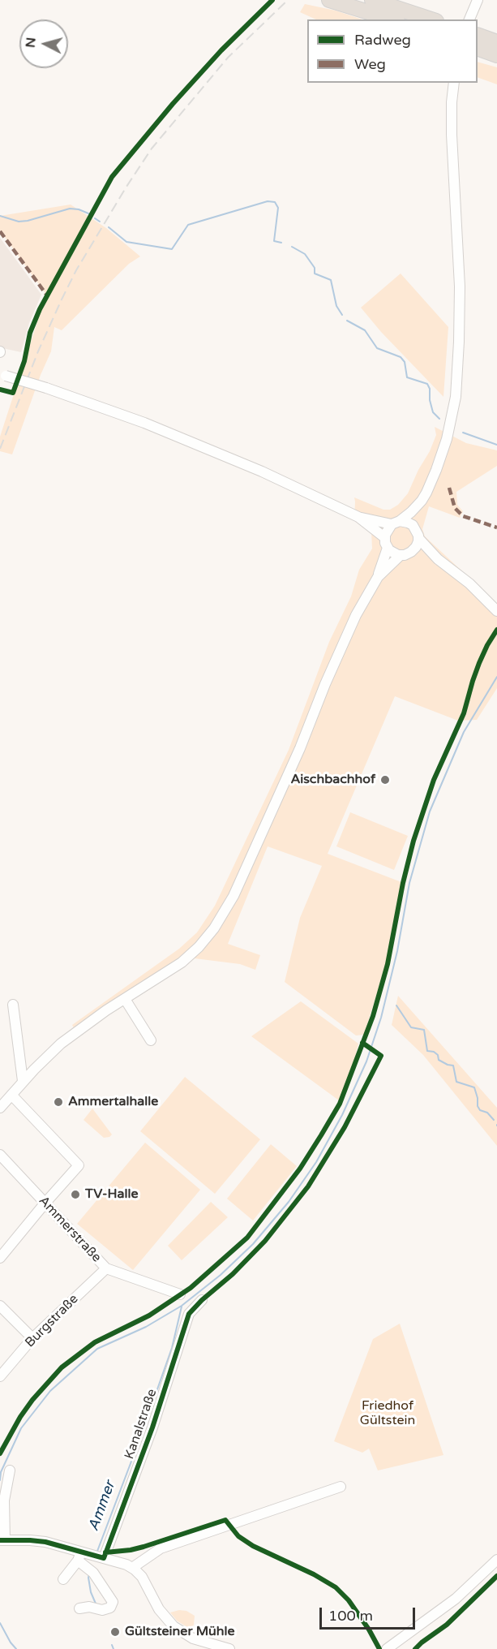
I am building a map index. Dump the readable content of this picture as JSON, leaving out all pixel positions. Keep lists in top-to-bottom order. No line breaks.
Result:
{"streets":{"street":["Ammerstraße","Burgstraße","Kanalstraße"]},"crossings":[["Ammerstraße","Burgstraße"]],"water":["Ammer"],"parks":["Friedhof Gültstein"],"places":["Aischbachhof","Ammertalhalle","TV-Halle","Gültsteiner Mühle"],"legend":["Radweg","Weg"],"scale_bar":"100 m","north":"left"}
